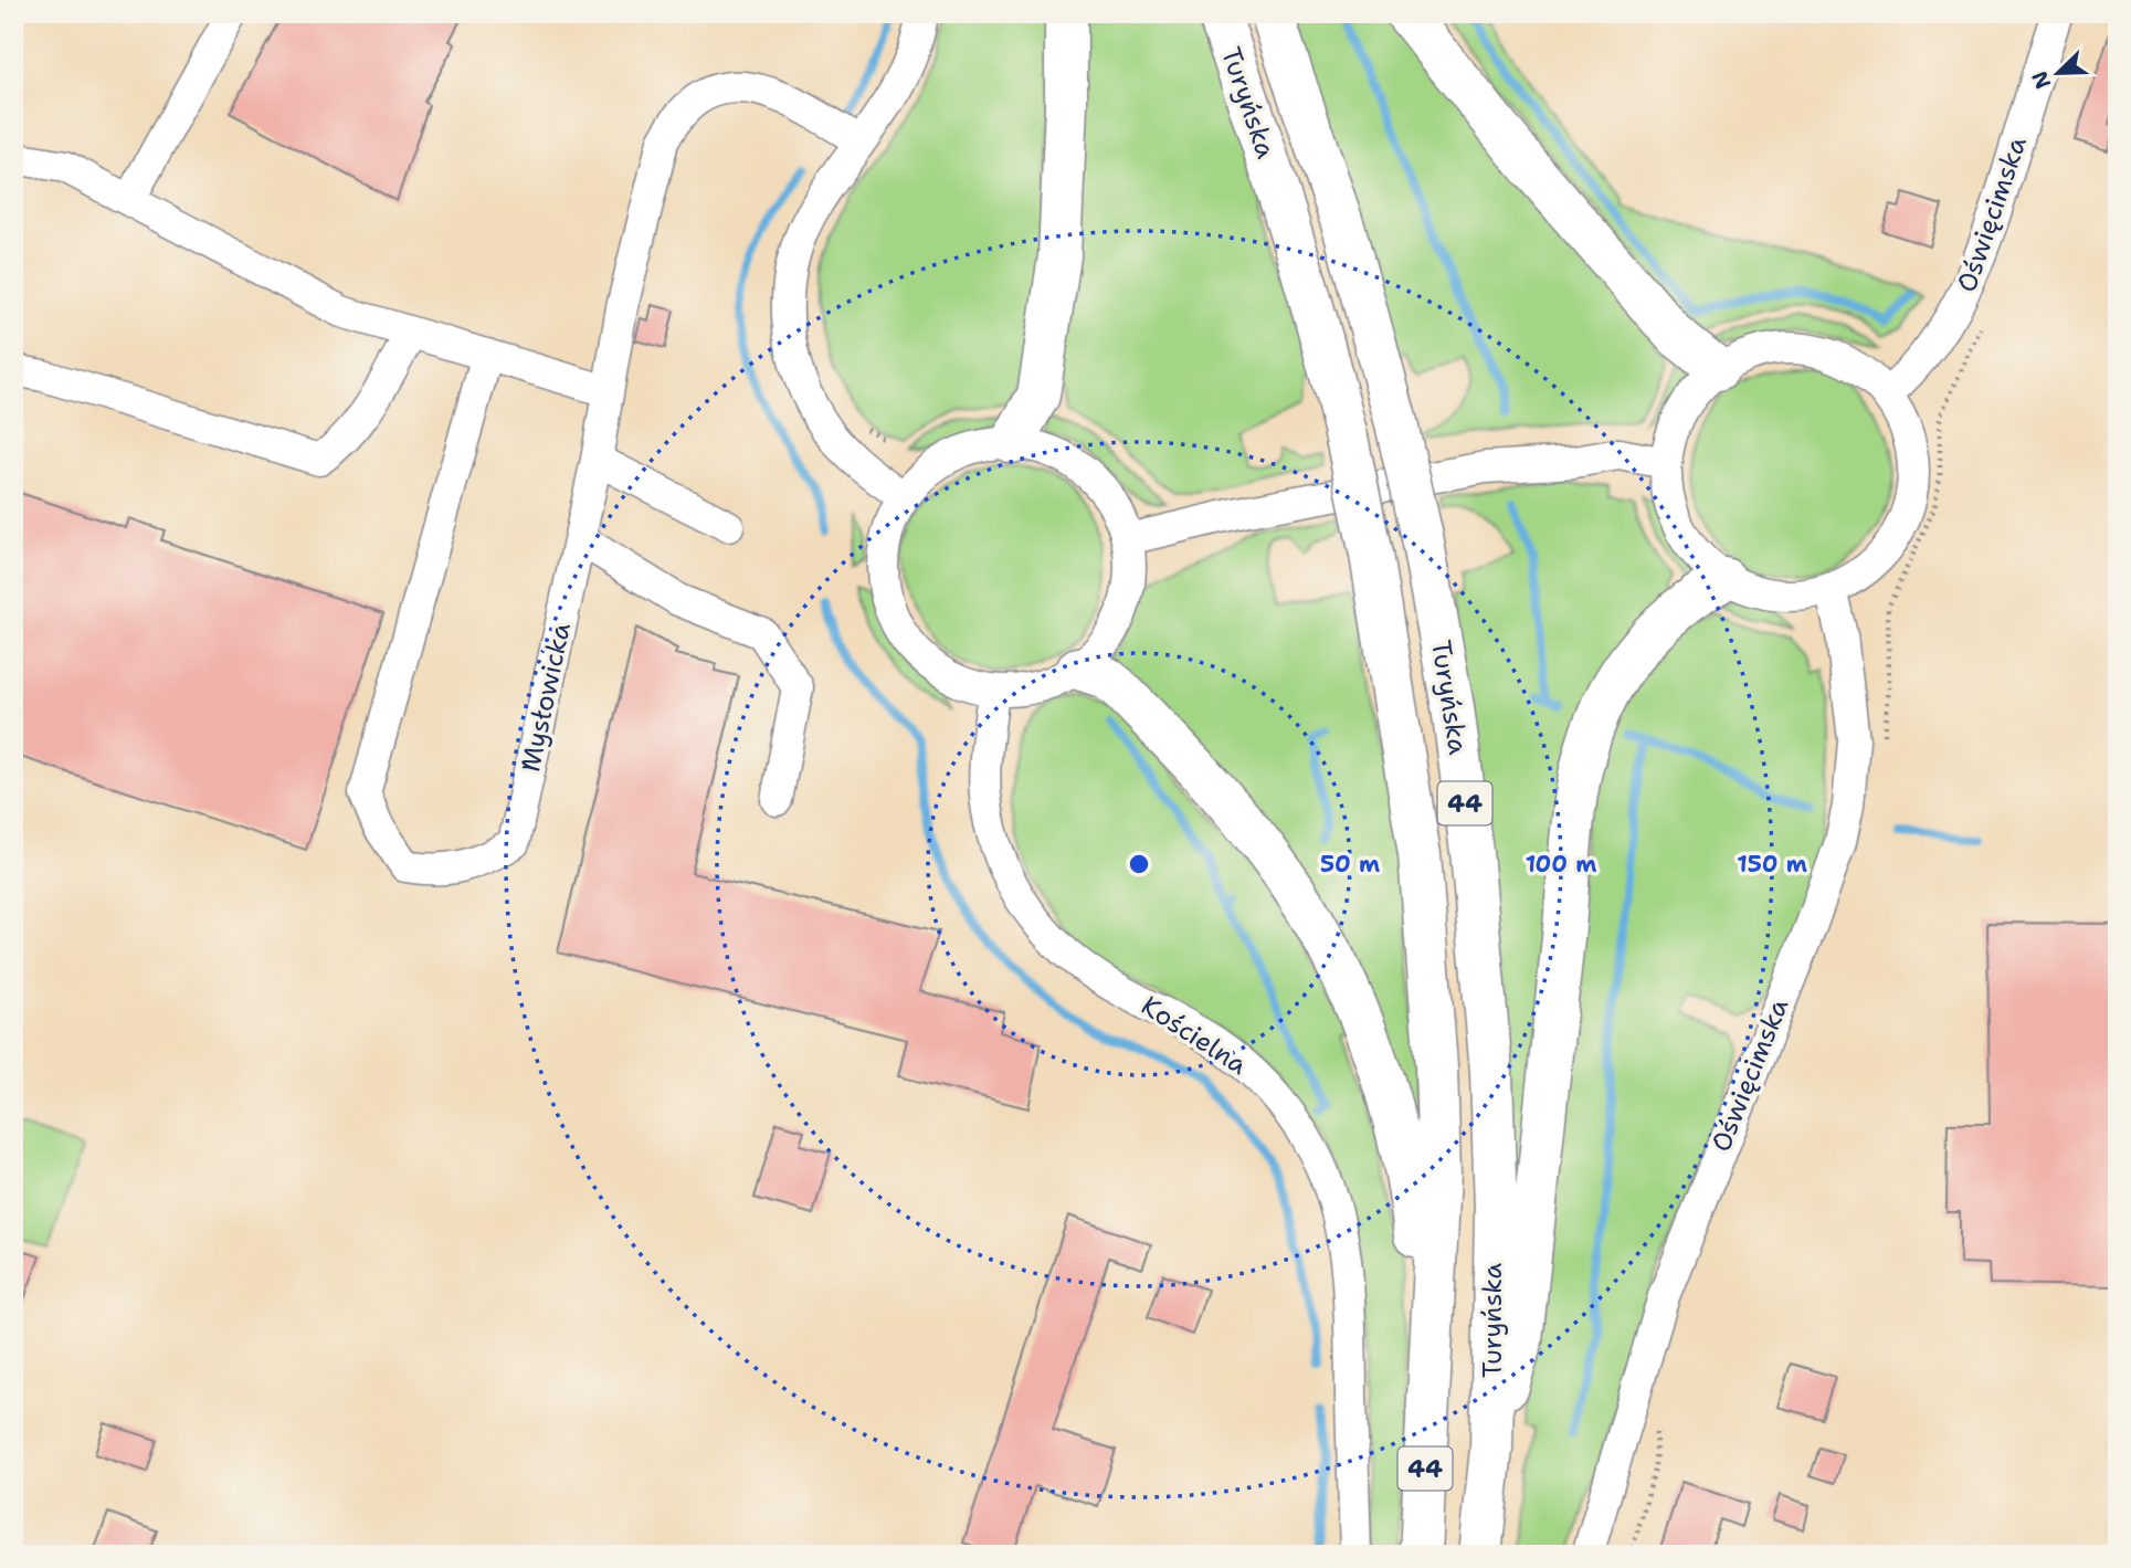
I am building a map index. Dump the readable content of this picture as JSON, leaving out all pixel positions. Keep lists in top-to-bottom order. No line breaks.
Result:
{"streets":{"highway":["Turyńska","44"],"street":["Oświęcimska","Mysłowicka","Kościelna"]},"crossings":[["Turyńska","44"]],"north":"bottom left","rings":["50 m","100 m","150 m"]}
